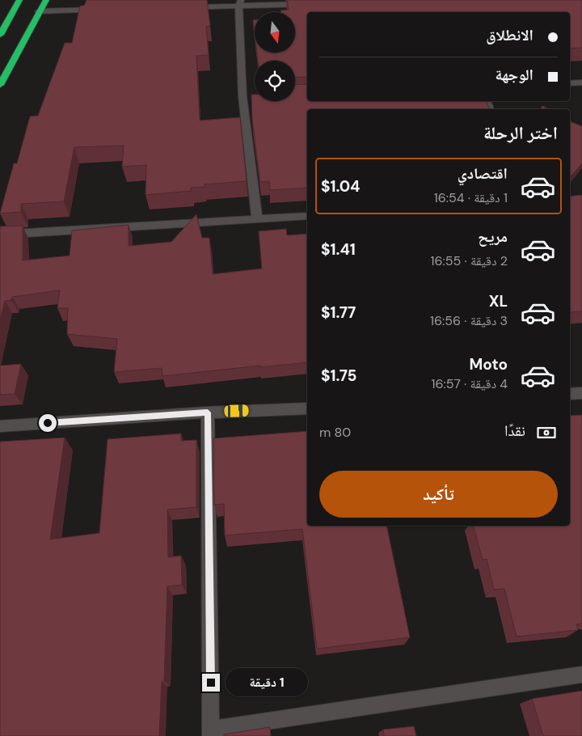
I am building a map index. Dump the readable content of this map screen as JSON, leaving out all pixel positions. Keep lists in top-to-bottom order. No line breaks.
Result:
{"north":"bottom","page":{"banner":["الانطلاق","الوجهة"],"heading":"اختر الرحلة","list":[{"name":"اقتصادي","note":"1 دقيقة · 16:54","value":"$1.04"},{"name":"مريح","note":"2 دقيقة · 16:55","value":"$1.41"},{"name":"XL","note":"3 دقيقة · 16:56","value":"$1.77"},{"name":"Moto","note":"4 دقيقة · 16:57","value":"$1.75"}],"pay":["نقدًا","80 m"],"buttons":"تأكيد","bubble":"1 دقيقة"}}
